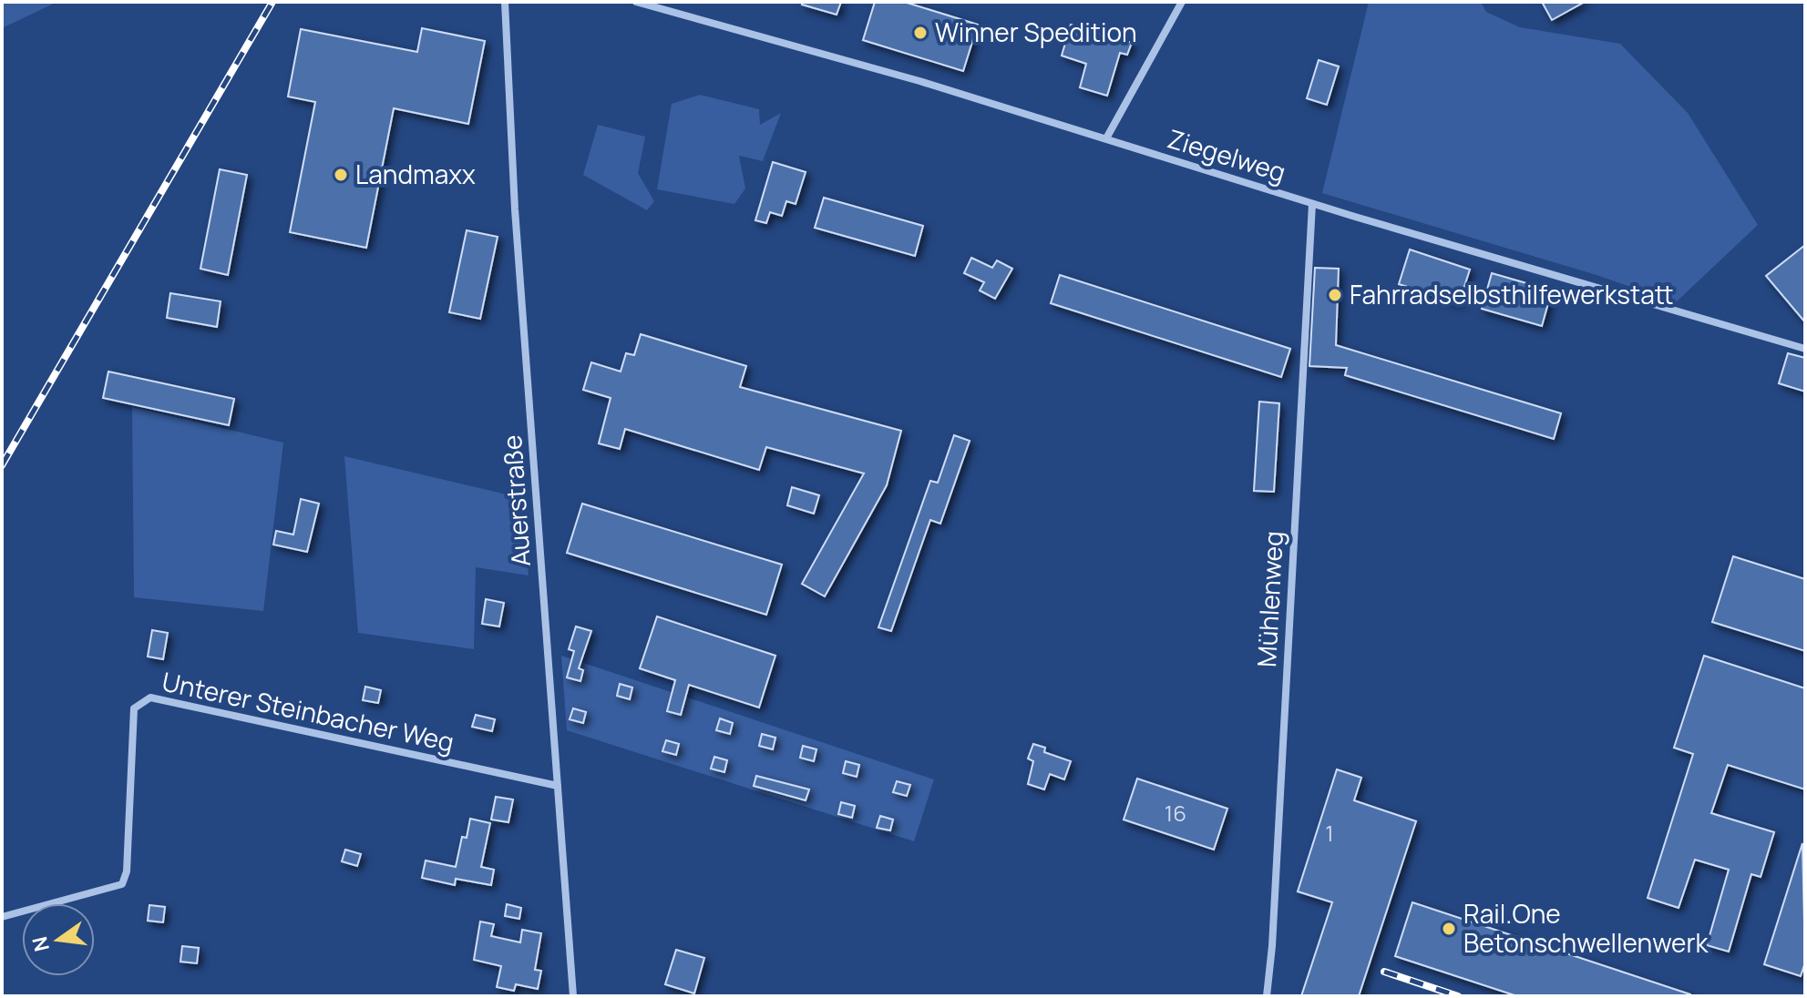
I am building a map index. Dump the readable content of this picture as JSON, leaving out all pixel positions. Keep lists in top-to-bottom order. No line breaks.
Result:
{"streets":{"street":["Ziegelweg","Auerstraße","Mühlenweg","Unterer Steinbacher Weg"]},"crossings":[["Ziegelweg","Mühlenweg"],["Auerstraße","Unterer Steinbacher Weg"]],"places":["Winner Spedition","Landmaxx","Fahrradselbsthilfewerkstatt","Rail.One Betonschwellenwerk"],"house_numbers":["16","1"],"north":"left"}
